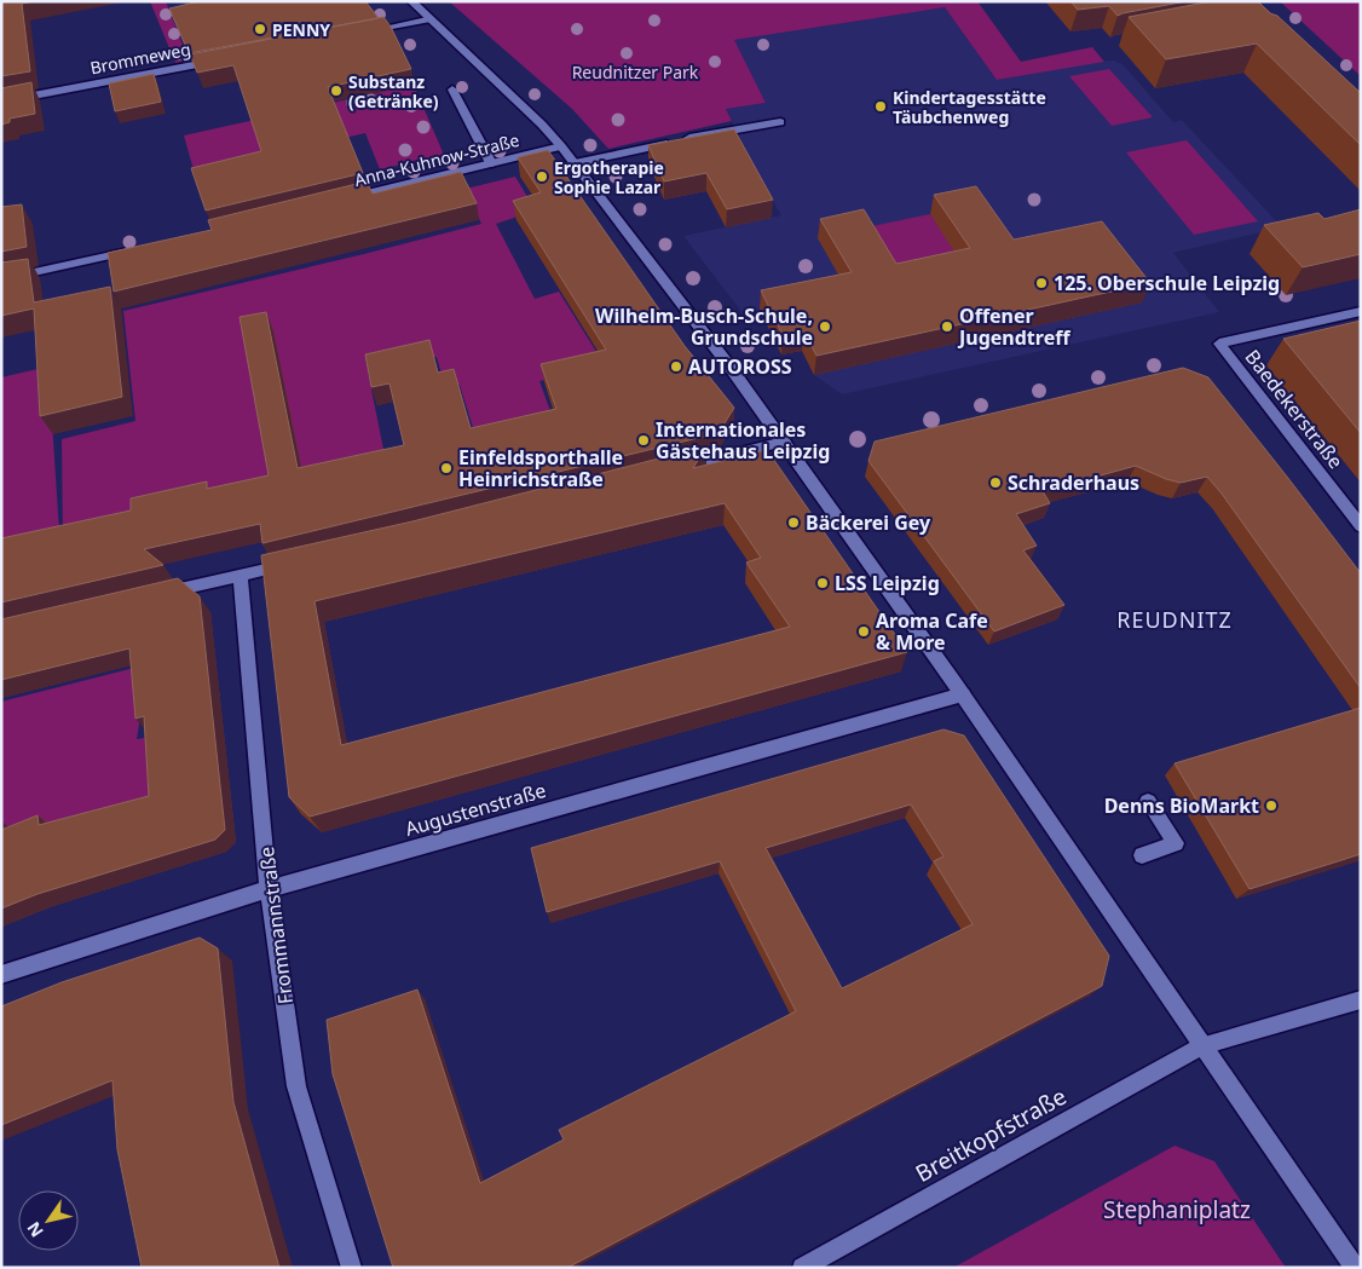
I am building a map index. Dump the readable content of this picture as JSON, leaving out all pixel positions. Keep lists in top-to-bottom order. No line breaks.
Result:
{"streets":{"street":["Brommeweg","Anna-Kuhnow-Straße","Baedekerstraße","Augustenstraße","Frommannstraße","Breitkopfstraße"]},"crossings":[["Augustenstraße","Frommannstraße"]],"districts":["REUDNITZ"],"parks":["Reudnitzer Park","Stephaniplatz"],"places":["PENNY","Substanz (Getränke)","Kindertagesstätte Täubchenweg","Ergotherapie Sophie Lazar","125. Oberschule Leipzig","Wilhelm-Busch-Schule, Grundschule","Offener Jugendtreff","AUTOROSS","Internationales Gästehaus Leipzig","Einfeldsporthalle Heinrichstraße","Schraderhaus","Bäckerei Gey","LSS Leipzig","Aroma Cafe & More","Denns BioMarkt"],"north":"bottom left"}
